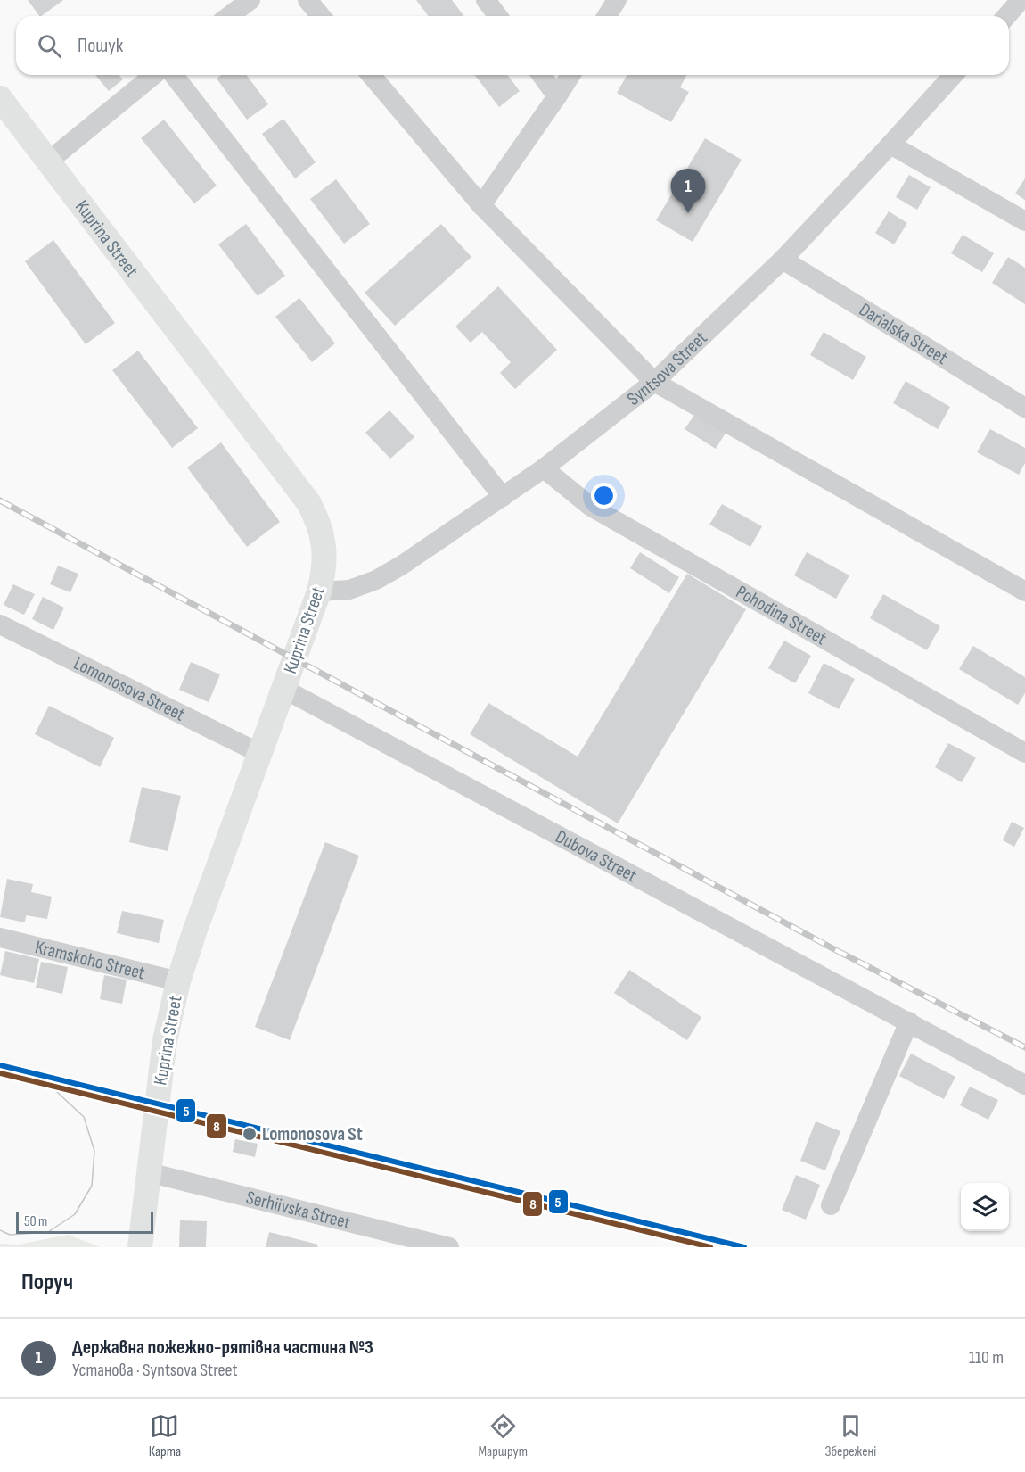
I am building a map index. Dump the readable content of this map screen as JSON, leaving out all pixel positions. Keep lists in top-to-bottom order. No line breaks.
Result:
{"streets":{"main road":["Kuprina Street"],"street":["Darialska Street","Syntsova Street","Pohodina Street","Lomonosova Street","Dubova Street","Kramskoho Street","Serhiivska Street"]},"crossings":[["Kuprina Street","Syntsova Street"],["Kuprina Street","Lomonosova Street"],["Kuprina Street","Dubova Street"],["Kuprina Street","Kramskoho Street"],["Kuprina Street","Serhiivska Street"],["Darialska Street","Syntsova Street"],["Syntsova Street","Pohodina Street"]],"places":["Lomonosova St"],"lines":["transit line 5","transit line 8"],"scale_bar":"50 m","page":{"search":"Пошук","pins":"1","scale":"50 m","heading":"Поруч","list":[{"mark":"1","name":"Державна пожежно-рятівна частина №3","note":"Установа · Syntsova Street","value":"110 m"}],"nav":["Карта","Маршрут","Збережені"]}}
